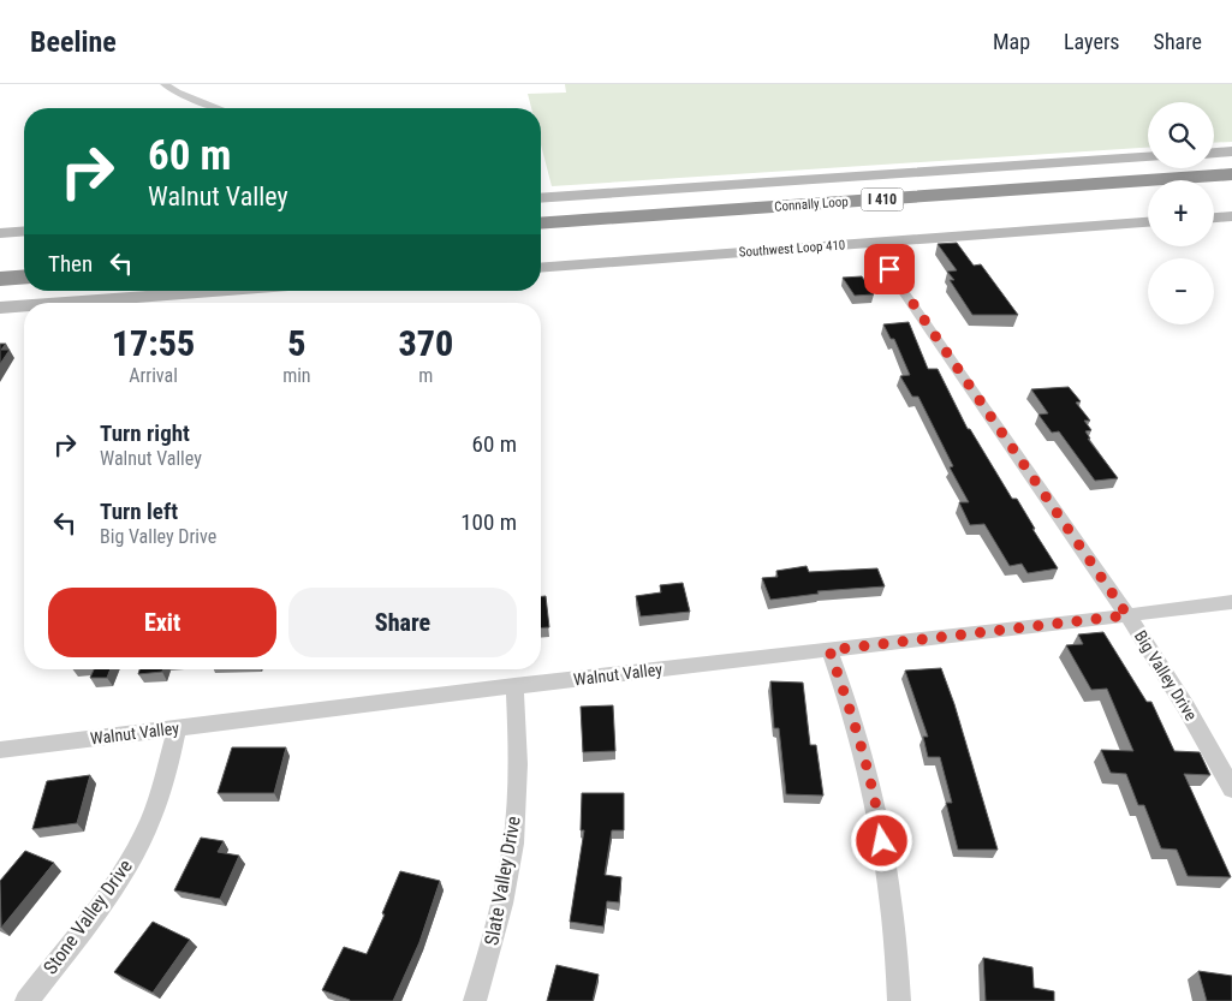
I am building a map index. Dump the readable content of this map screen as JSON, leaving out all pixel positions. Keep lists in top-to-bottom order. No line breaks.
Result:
{"streets":{"highway":["I 410","Connally Loop"],"main road":["Southwest Loop 410"],"street":["Walnut Valley","Big Valley Drive","Slate Valley Drive","Stone Valley Drive"]},"crossings":[["Walnut Valley","Big Valley Drive"],["Walnut Valley","Slate Valley Drive"],["Walnut Valley","Stone Valley Drive"]],"page":{"header":"Beeline","nav":["Map","Layers","Share"],"map_buttons":["+","−"],"turn":["60 m","Walnut Valley"],"then":"Then","eta":["17:55","Arrival","5","min","370","m"],"list":[{"name":"Turn right","note":"Walnut Valley","value":"60 m"},{"name":"Turn left","note":"Big Valley Drive","value":"100 m"}],"buttons":["Exit","Share"]}}
